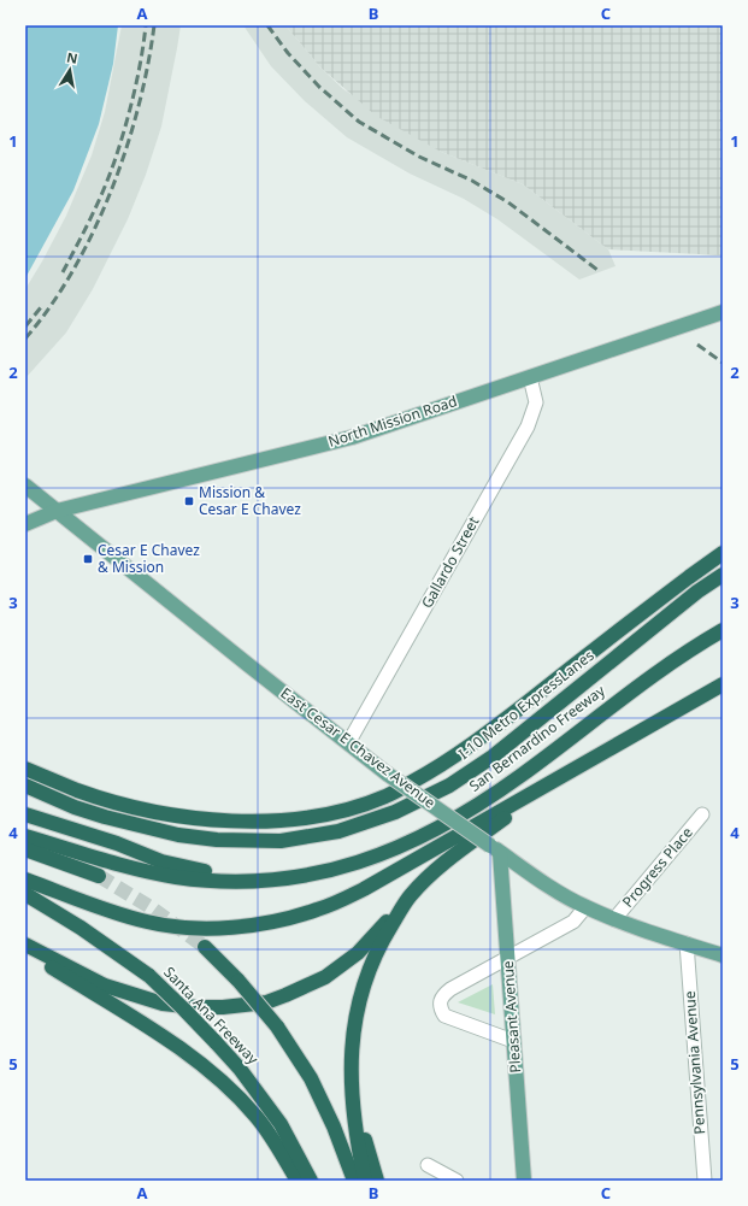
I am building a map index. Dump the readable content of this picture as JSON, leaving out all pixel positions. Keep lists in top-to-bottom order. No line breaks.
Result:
{"streets":{"highway":["I-10 Metro ExpressLanes","San Bernardino Freeway","Santa Ana Freeway"],"main road":["North Mission Road","East Cesar E Chavez Avenue","Pleasant Avenue"],"street":["Gallardo Street","Progress Place","Pennsylvania Avenue"]},"crossings":[["North Mission Road","Gallardo Street"],["North Mission Road","East Cesar E Chavez Avenue"],["Gallardo Street","East Cesar E Chavez Avenue"],["East Cesar E Chavez Avenue","Progress Place"],["East Cesar E Chavez Avenue","Pleasant Avenue"],["East Cesar E Chavez Avenue","Pennsylvania Avenue"]],"places":{"transit":["Mission & Cesar E Chavez","Cesar E Chavez & Mission"]},"north":"top","grid":{"columns":["A","B","C"],"rows":["1","2","3","4","5"]}}
